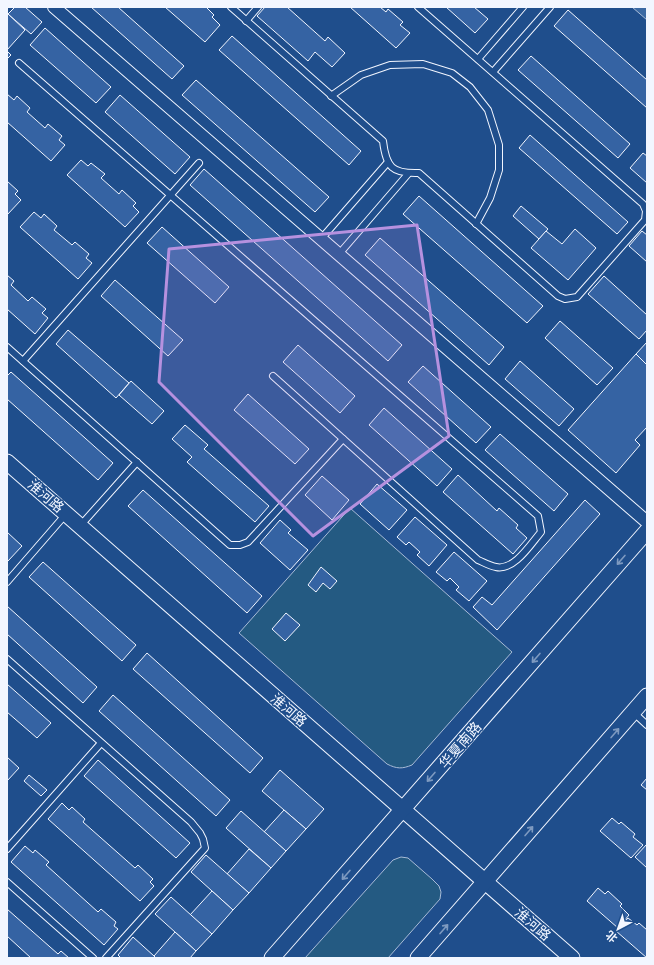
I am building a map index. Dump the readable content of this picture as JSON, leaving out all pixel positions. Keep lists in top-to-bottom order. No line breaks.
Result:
{"streets":{"street":["淮河路","华夏南路"]},"crossings":[["淮河路","华夏南路"]],"north":"bottom left"}
